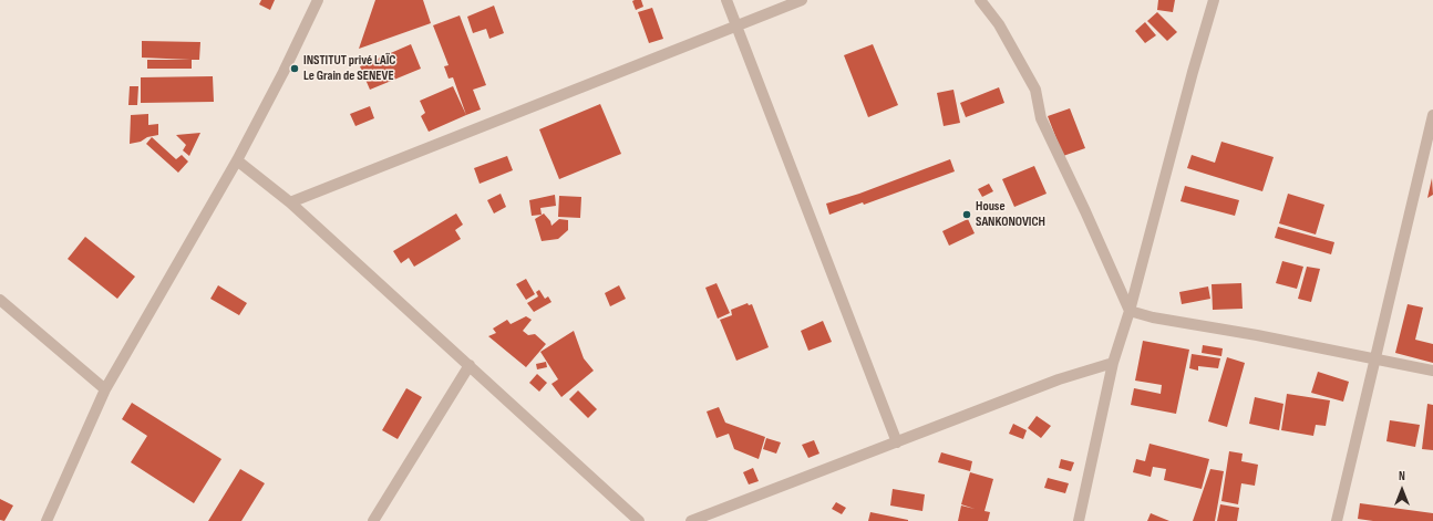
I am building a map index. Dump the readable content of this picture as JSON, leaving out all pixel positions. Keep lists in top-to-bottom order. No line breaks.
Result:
{"places":["INSTITUT privé LAÏC Le Grain de SENEVE","House SANKONOVICH"],"north":"top"}
